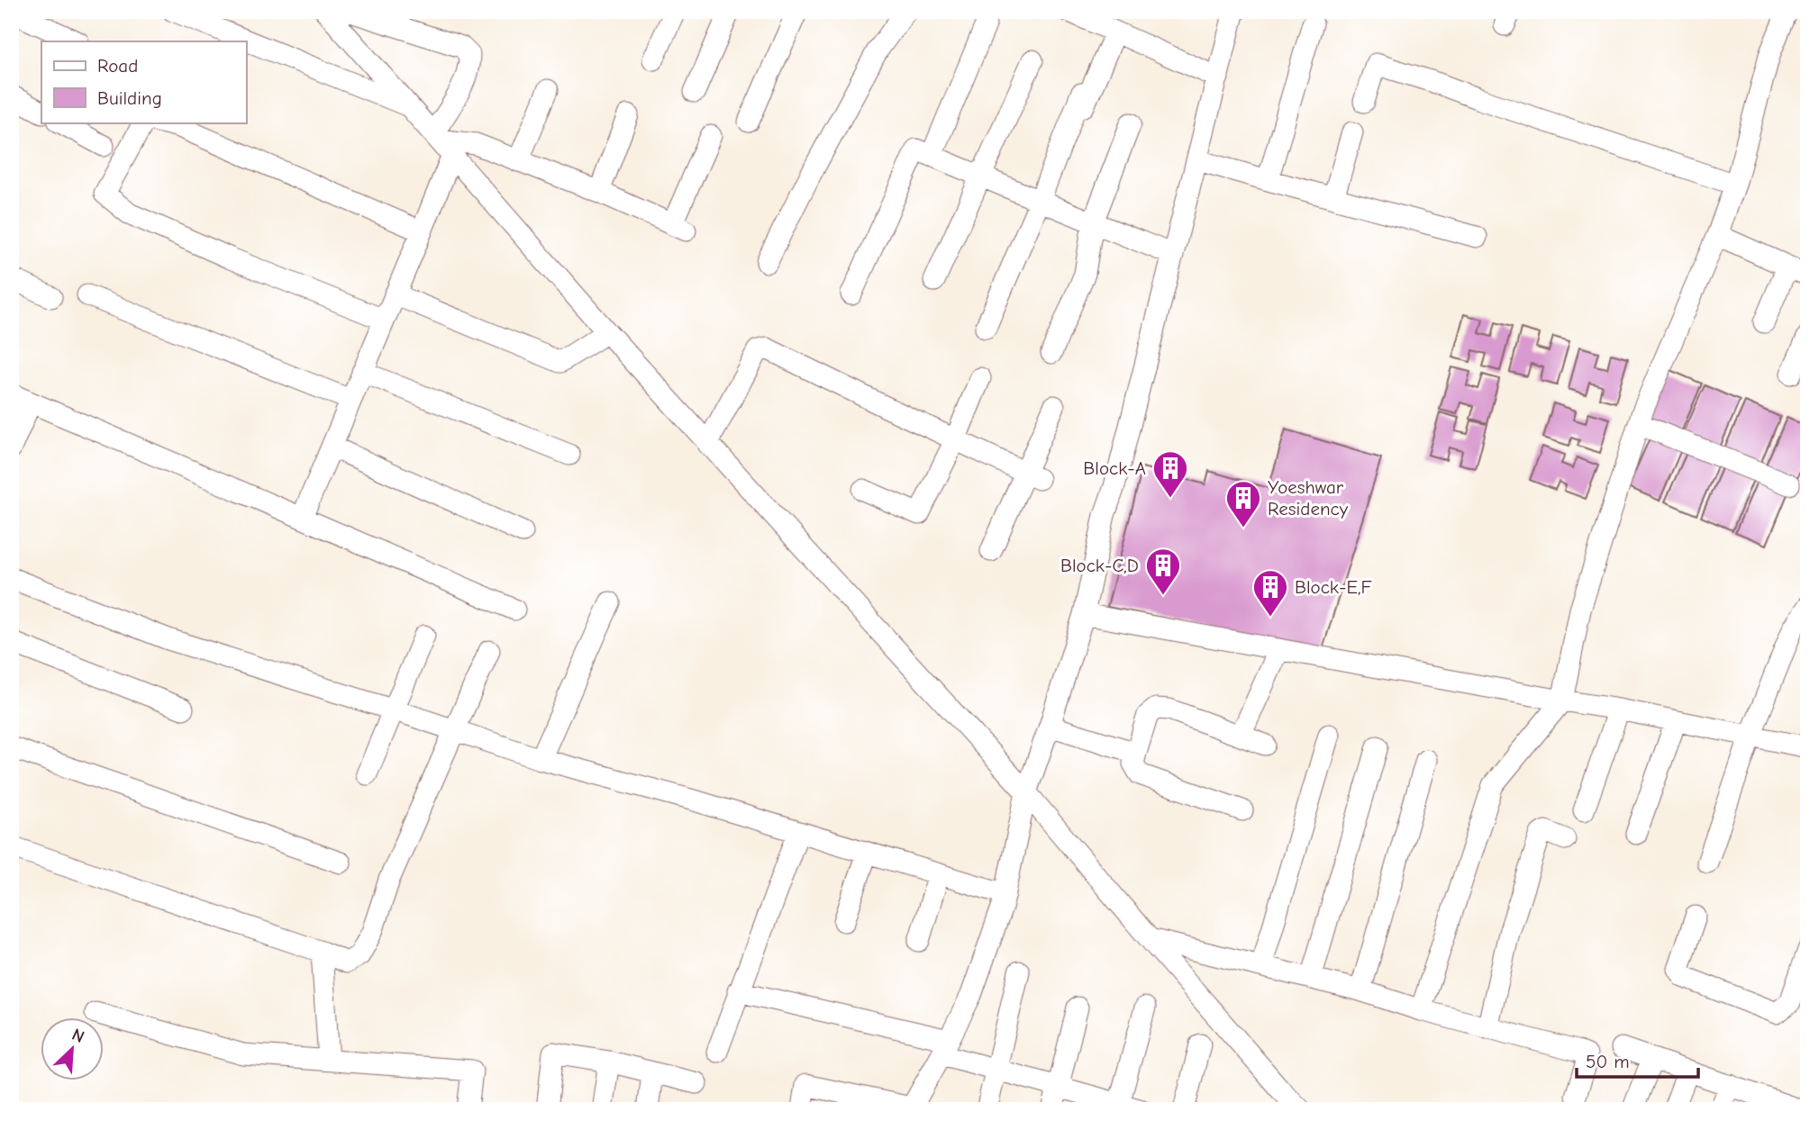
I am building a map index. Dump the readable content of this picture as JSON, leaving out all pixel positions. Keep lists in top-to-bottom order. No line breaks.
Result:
{"places":{"building":["Block-A","Yoeshwar Residency","Block-C,D","Block-E,F"]},"legend":["Road","Building"],"scale_bar":"50 m","north":"top right"}
